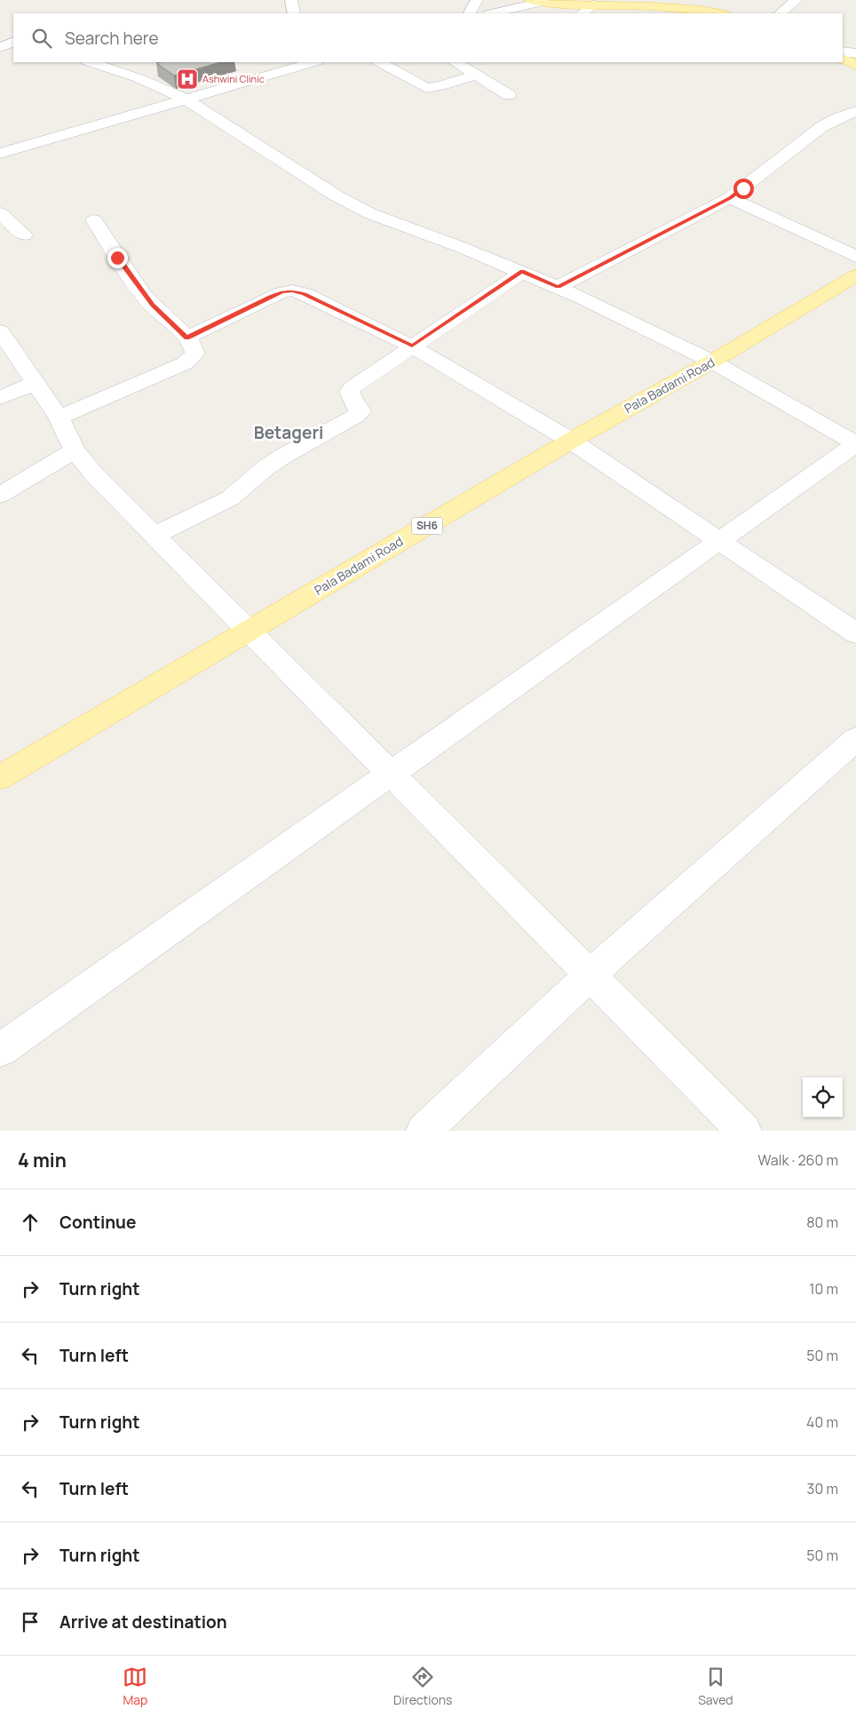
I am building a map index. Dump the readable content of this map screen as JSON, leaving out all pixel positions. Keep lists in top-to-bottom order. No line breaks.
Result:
{"streets":{"main road":["Pala Badami Road","SH6"]},"districts":["Betageri"],"places":{"hospital":["Ashwini Clinic"]},"page":{"search":"Search here","heading":["4 min","Walk · 260 m"],"list":[["Continue","80 m"],["Turn right","10 m"],["Turn left","50 m"],["Turn right","40 m"],["Turn left","30 m"],["Turn right","50 m"],"Arrive at destination"],"nav":["Map","Directions","Saved"]}}
